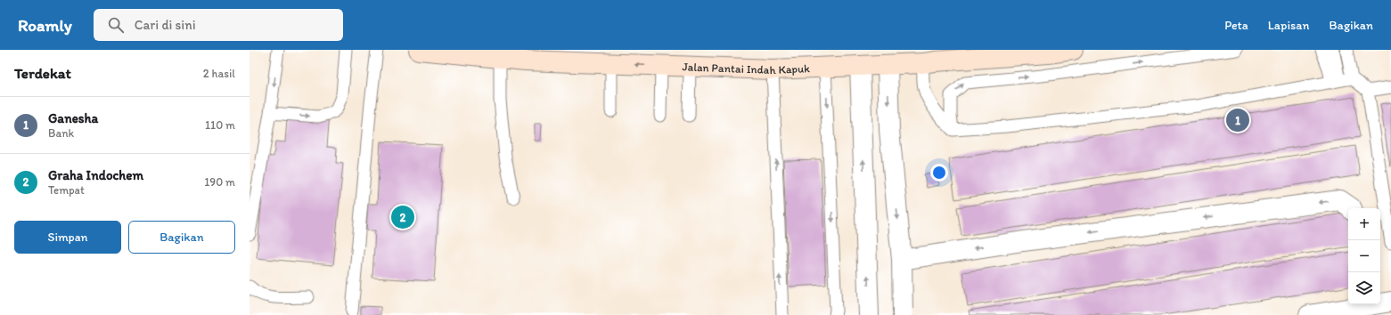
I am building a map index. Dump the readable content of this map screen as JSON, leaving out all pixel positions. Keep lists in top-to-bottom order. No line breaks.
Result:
{"streets":{"main road":["Jalan Pantai Indah Kapuk"]},"page":{"header":"Roamly","search":"Cari di sini","nav":["Peta","Lapisan","Bagikan"],"heading":["Terdekat","2 hasil"],"list":[{"mark":"1","name":"Ganesha","note":"Bank","value":"110 m"},{"mark":"2","name":"Graha Indochem","note":"Tempat","value":"190 m"}],"pins":["1","2"],"map_buttons":["+","−"],"buttons":["Simpan","Bagikan"]}}
